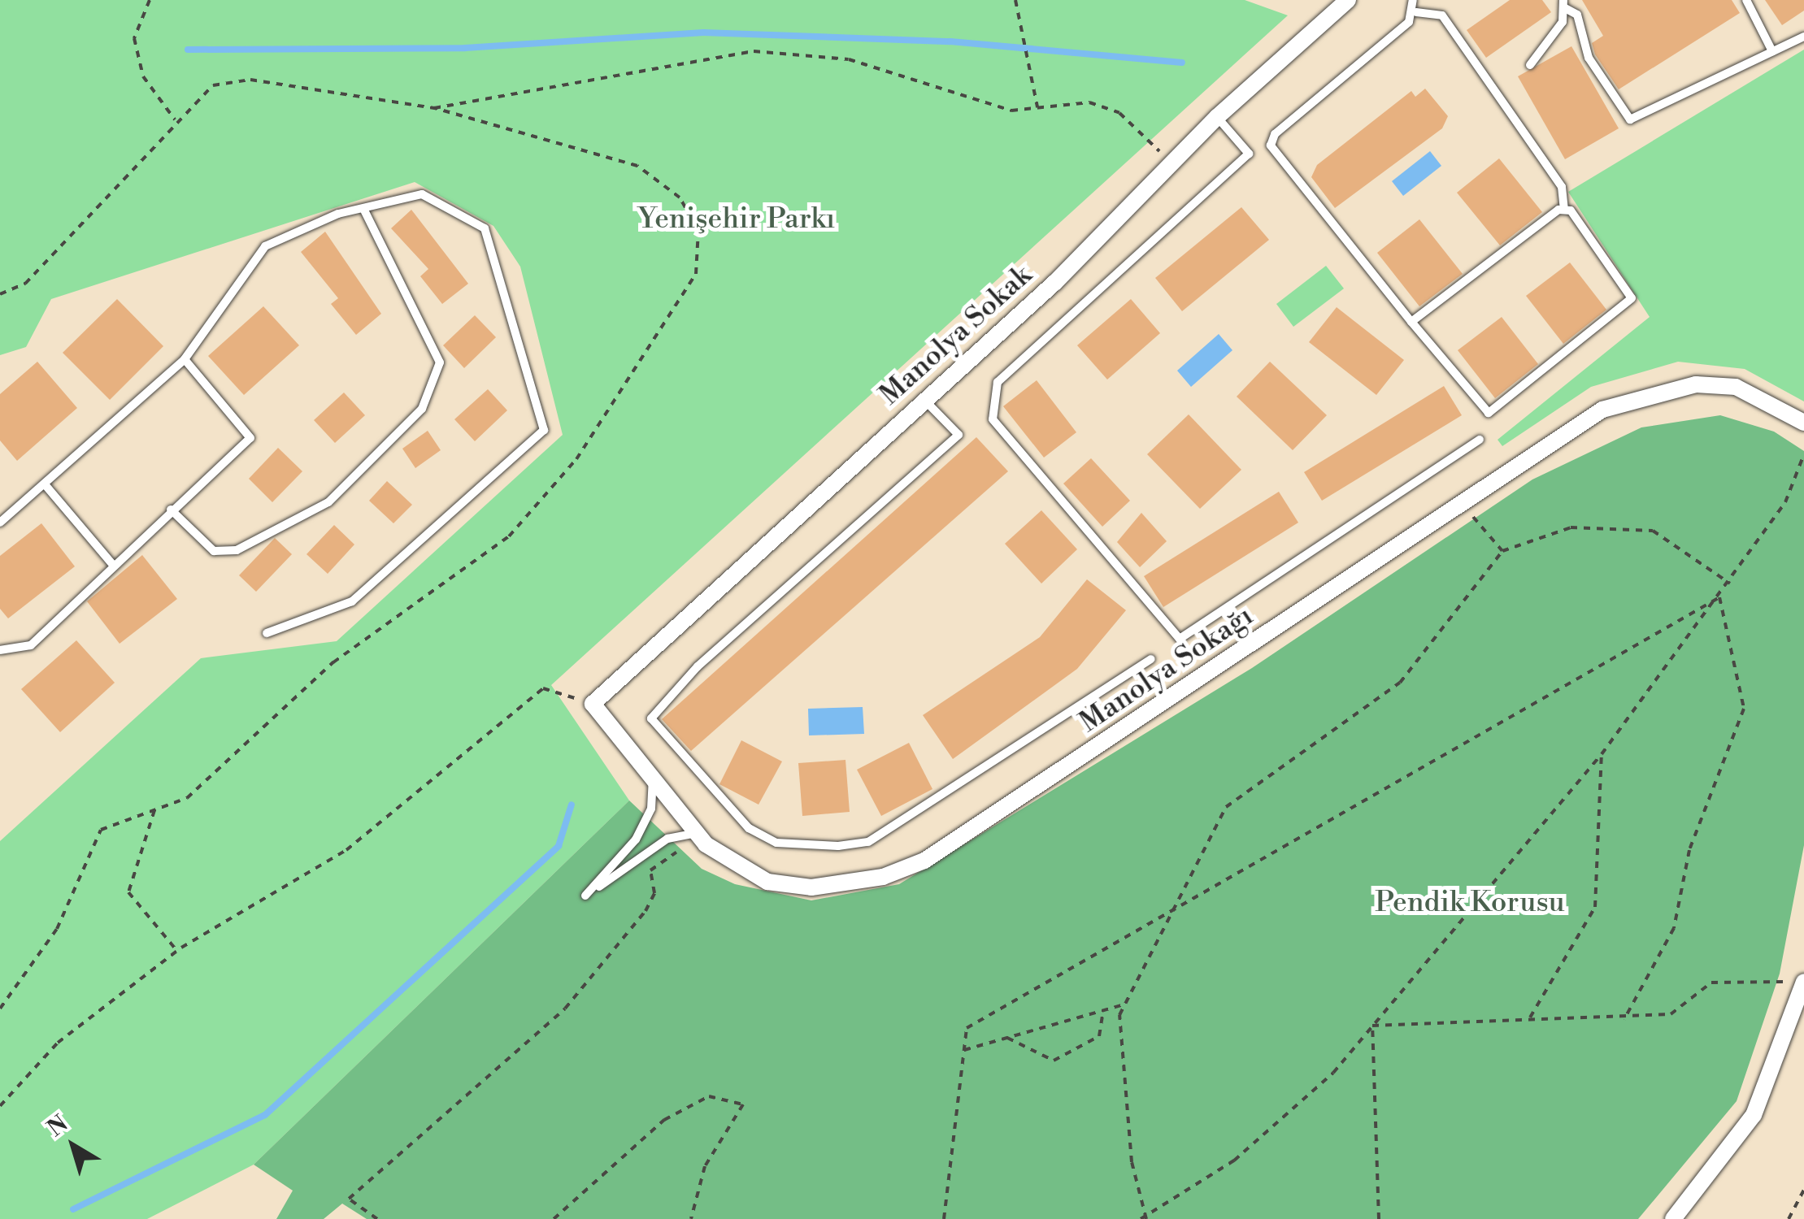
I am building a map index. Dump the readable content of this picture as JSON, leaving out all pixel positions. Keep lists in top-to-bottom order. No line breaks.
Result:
{"streets":{"street":["Manolya Sokak","Manolya Sokağı"]},"crossings":[["Manolya Sokak","Manolya Sokağı"]],"parks":["Yenişehir Parkı","Pendik Korusu"],"north":"top left"}
